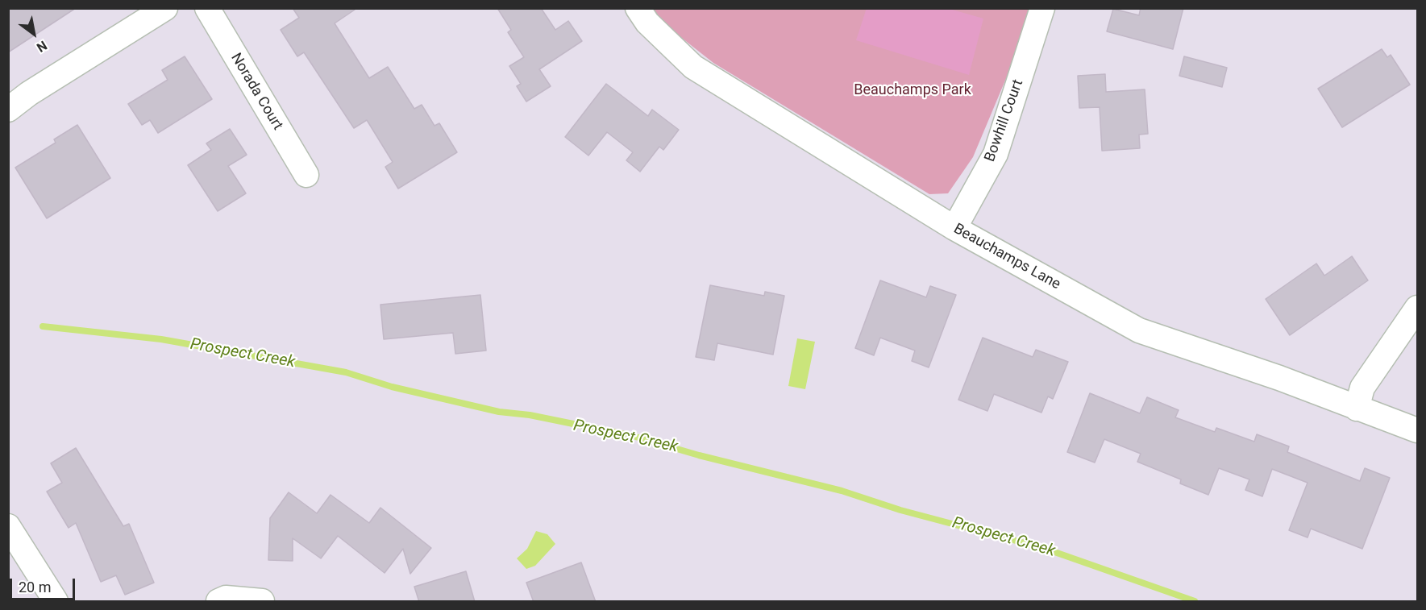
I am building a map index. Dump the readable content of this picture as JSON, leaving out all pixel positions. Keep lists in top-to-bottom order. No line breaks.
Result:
{"streets":{"street":["Norada Court","Bowhill Court","Beauchamps Lane"]},"crossings":[["Bowhill Court","Beauchamps Lane"]],"water":["Prospect Creek"],"parks":["Beauchamps Park"],"scale_bar":"20 m","north":"bottom right"}
